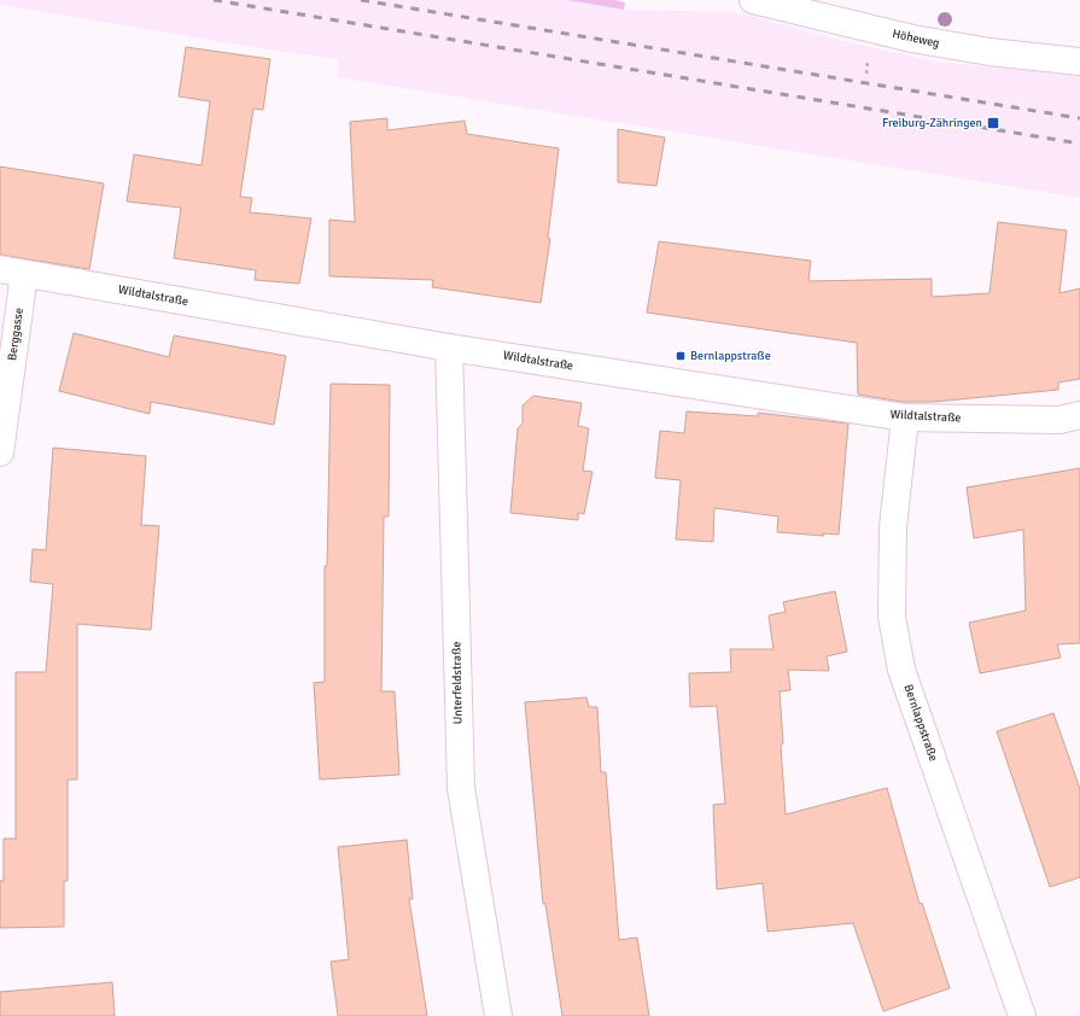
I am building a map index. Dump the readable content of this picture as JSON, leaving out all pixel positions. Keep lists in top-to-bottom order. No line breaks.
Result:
{"streets":{"street":["Höheweg","Wildtalstraße","Berggasse","Unterfeldstraße","Bernlappstraße"]},"crossings":[["Wildtalstraße","Berggasse"],["Wildtalstraße","Unterfeldstraße"],["Wildtalstraße","Bernlappstraße"]],"places":{"transit":["Freiburg-Zähringen","Bernlappstraße"]}}
